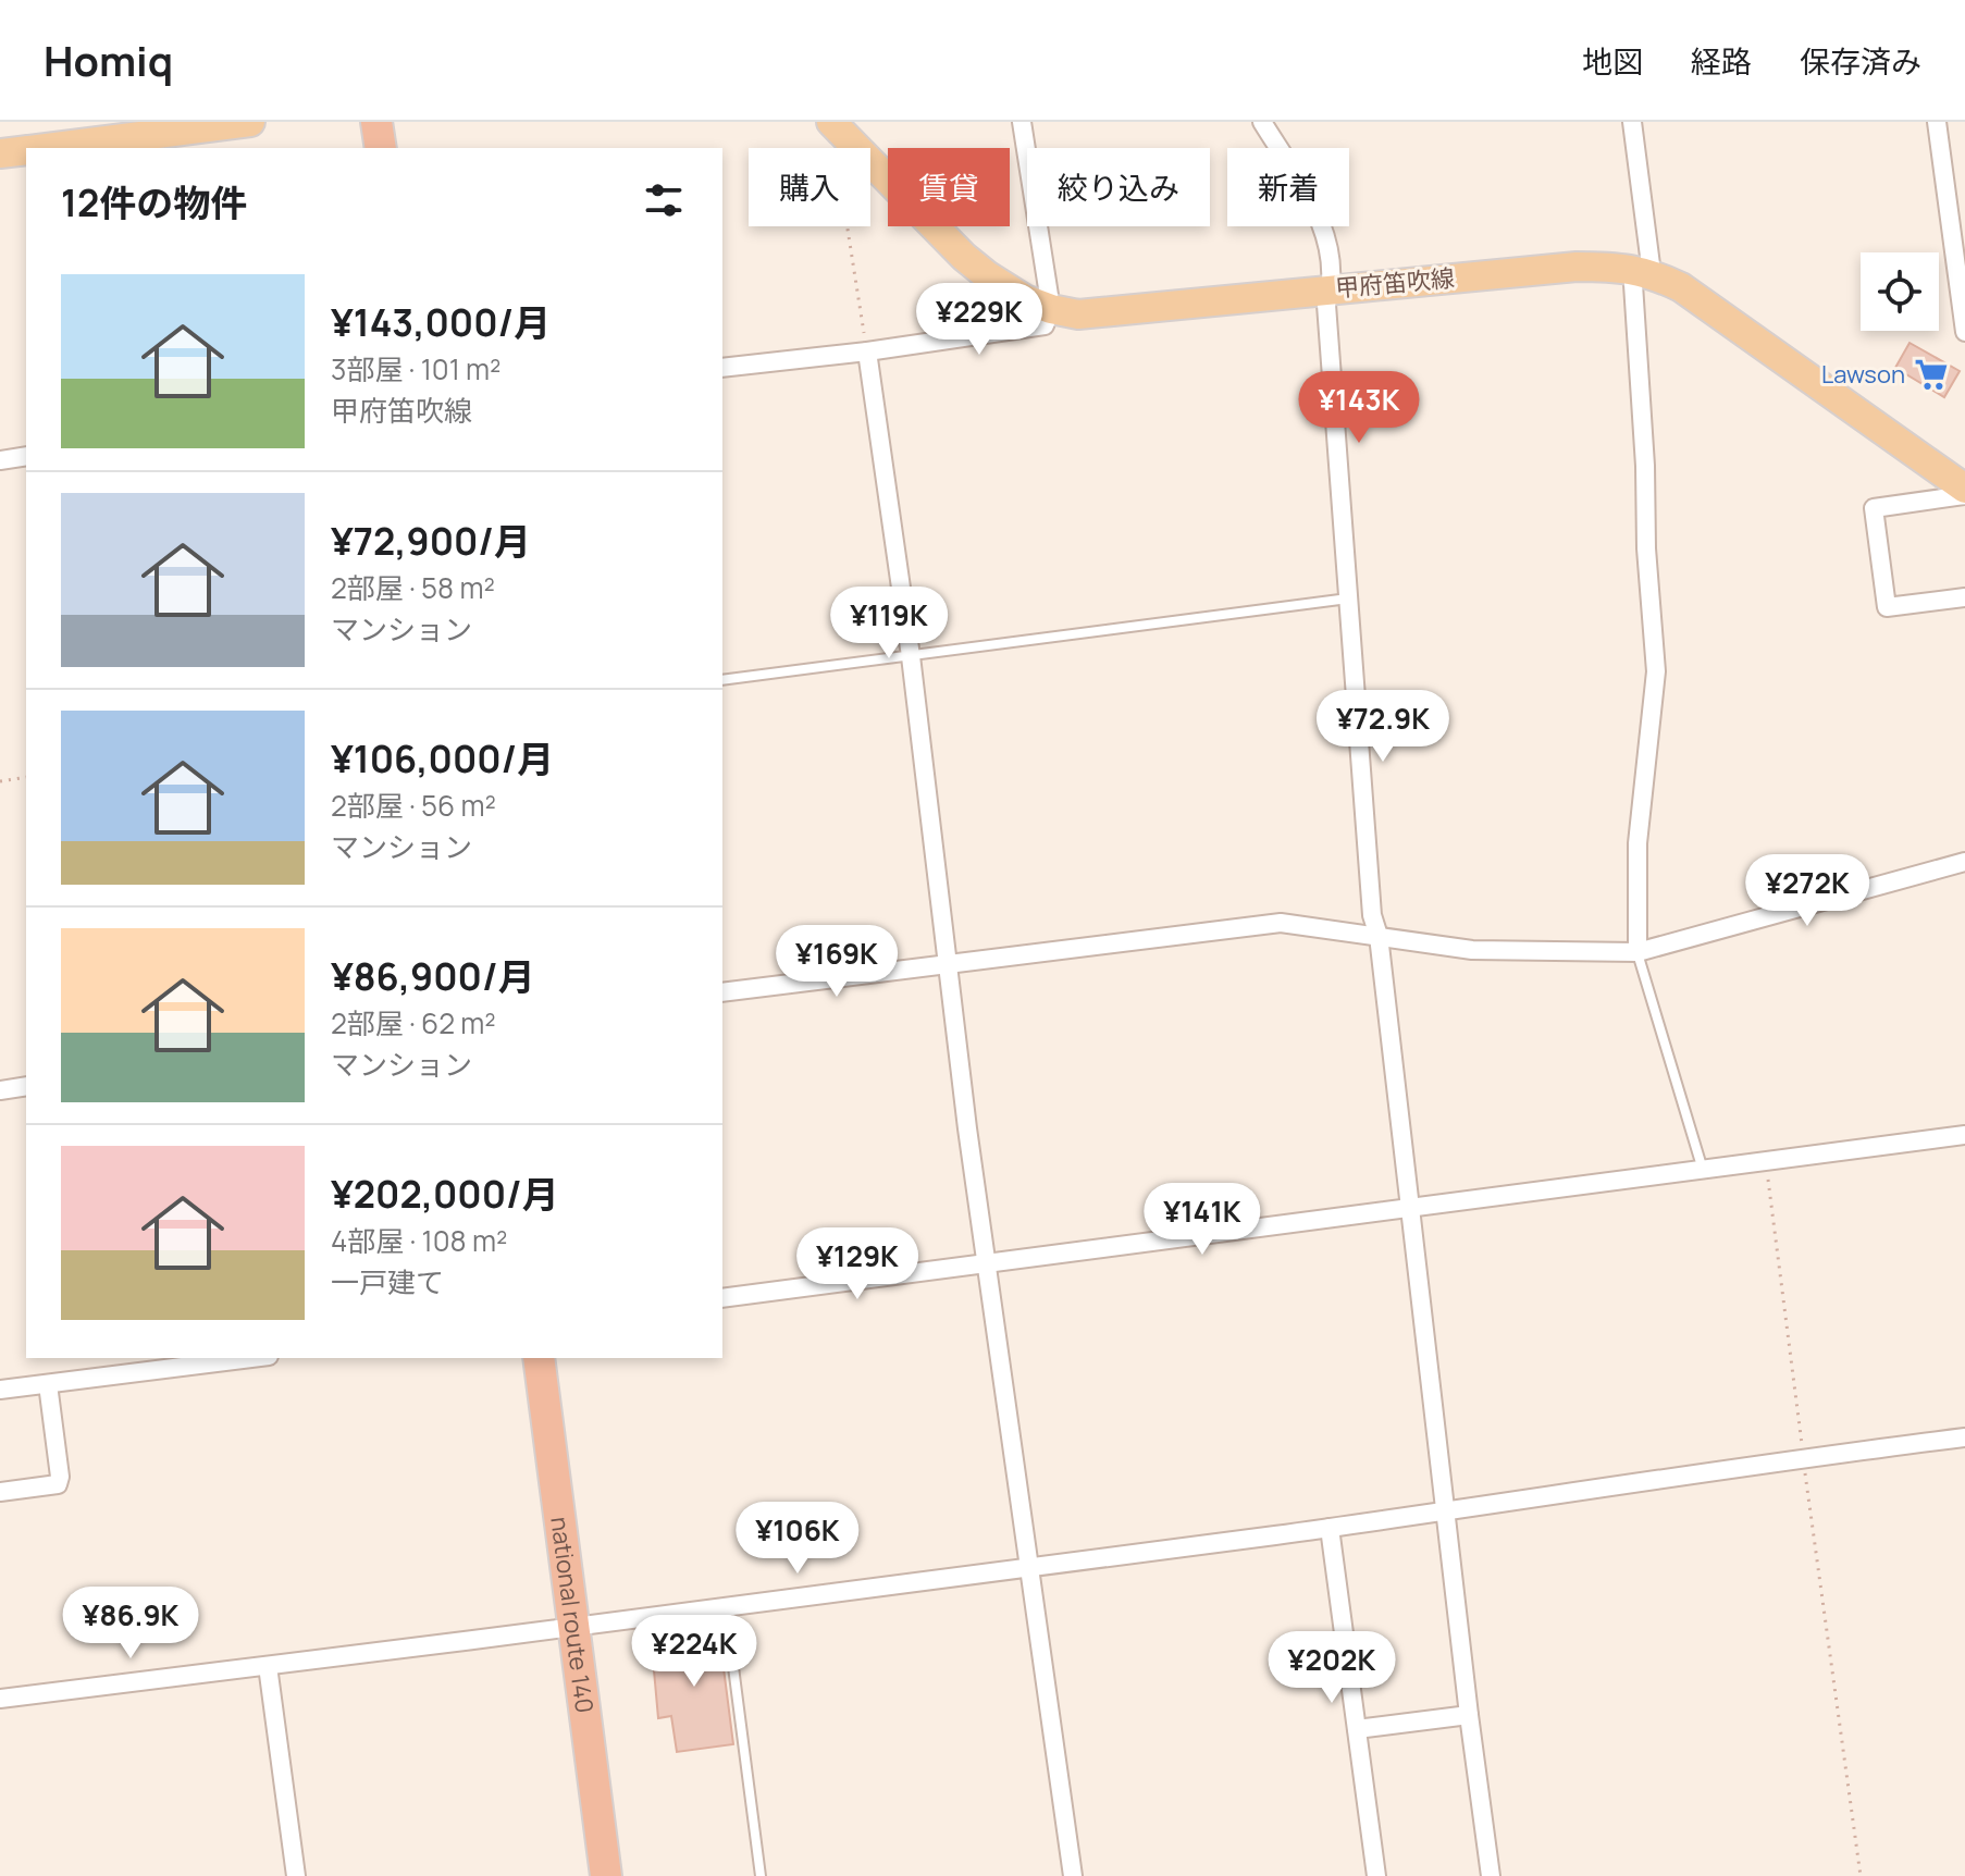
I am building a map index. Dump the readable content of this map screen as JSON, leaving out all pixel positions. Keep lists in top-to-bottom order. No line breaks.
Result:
{"streets":{"highway":["national route 140"],"main road":["甲府笛吹線"]},"places":{"supermarket":["Lawson"]},"page":{"header":"Homiq","nav":["地図","経路","保存済み"],"chip":["購入","賃貸","絞り込み","新着"],"heading":"12件の物件","list":[{"name":"¥143,000/月","note":"3部屋 · 101 m² · 甲府笛吹線"},{"name":"¥72,900/月","note":"2部屋 · 58 m² · マンション"},{"name":"¥106,000/月","note":"2部屋 · 56 m² · マンション"},{"name":"¥86,900/月","note":"2部屋 · 62 m² · マンション"},{"name":"¥202,000/月","note":"4部屋 · 108 m² · 一戸建て"}],"price":["¥229K","¥143K","¥119K","¥72.9K","¥272K","¥169K","¥141K","¥129K","¥106K","¥86.9K","¥224K","¥202K"]}}
